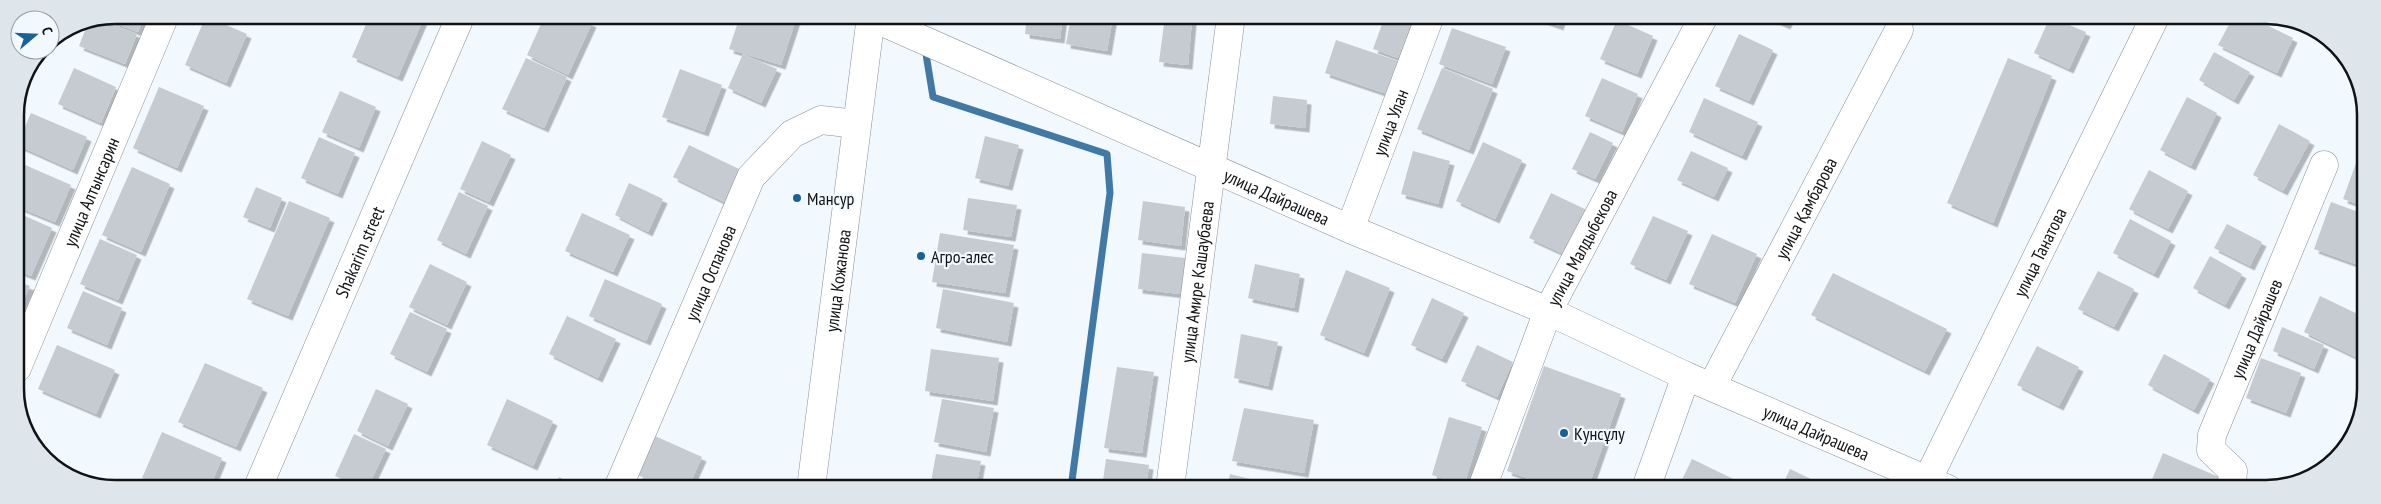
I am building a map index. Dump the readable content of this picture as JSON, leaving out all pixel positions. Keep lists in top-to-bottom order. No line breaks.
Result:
{"streets":{"street":["улица Улан","улица Алтынсарин","улица Дайрашева","улица Қамбарова","улица Малдыбекова","Shakarim street","улица Танатова","улица Оспанова","улица Кожанова","улица Амире Кашаубаева","улица Дайрашев"]},"crossings":[["улица Улан","улица Дайрашева"],["улица Дайрашева","улица Қамбарова"],["улица Дайрашева","улица Малдыбекова"],["улица Дайрашева","улица Амире Кашаубаева"],["улица Оспанова","улица Кожанова"]],"places":["Мансур","Агро-алес","Кунсұлу"],"north":"right"}
